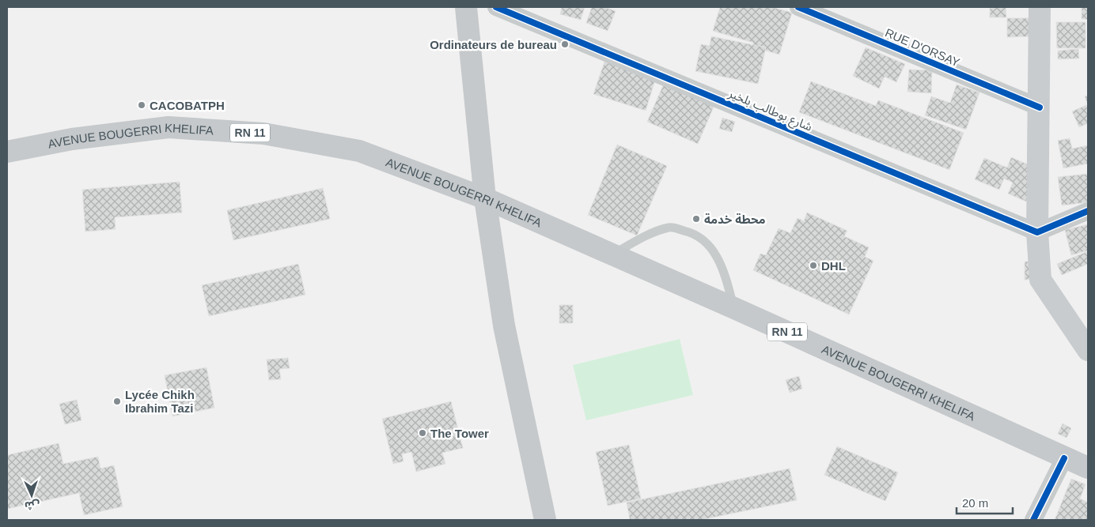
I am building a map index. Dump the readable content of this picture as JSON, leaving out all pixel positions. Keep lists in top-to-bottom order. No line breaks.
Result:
{"streets":{"main road":["RN 11","AVENUE BOUGERRI KHELIFA"],"street":["RUE D'ORSAY","شارع بوطالب بلخير"]},"places":["Ordinateurs de bureau","CACOBATPH","محطة خدمة","DHL","Lycée Chikh Ibrahim Tazi","The Tower"],"scale_bar":"20 m","north":"bottom"}
